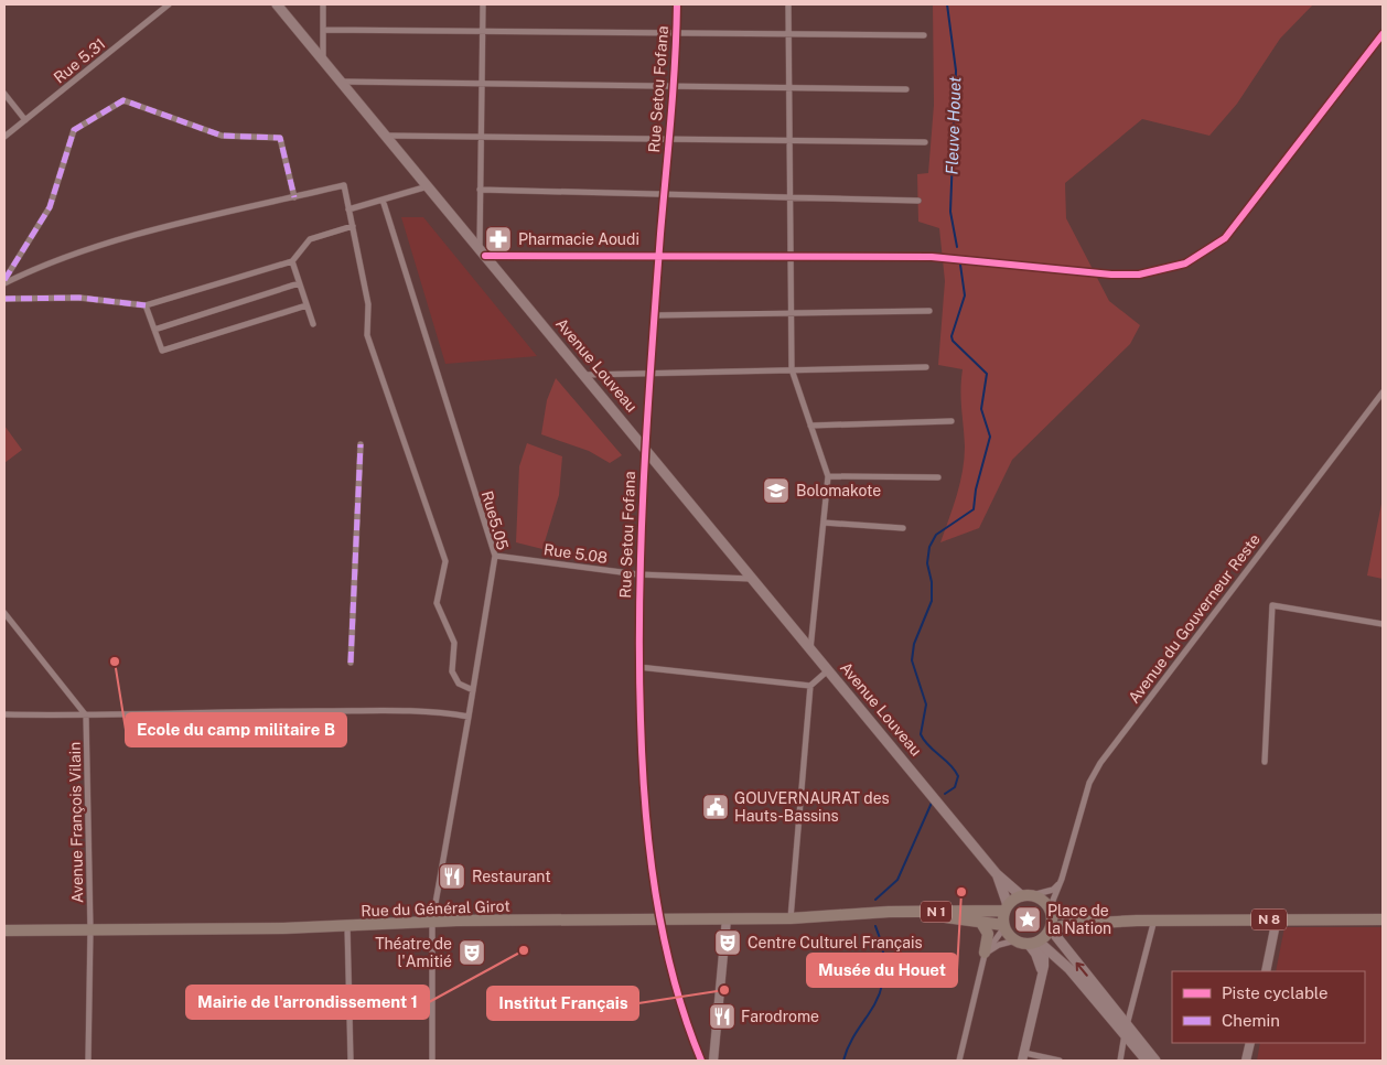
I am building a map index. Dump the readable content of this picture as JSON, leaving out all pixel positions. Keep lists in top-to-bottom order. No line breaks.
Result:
{"streets":{"highway":["Rue du Général Girot","N 1","N 8"],"main road":["Avenue Louveau"],"street":["Rue 5.31","Rue Setou Fofana","Rue5.05","Rue 5.08","Avenue du Gouverneur Reste","Avenue François Vilain"]},"crossings":[["Rue Setou Fofana","Avenue Louveau"],["Rue Setou Fofana","Rue 5.08"],["Rue Setou Fofana","Rue du Général Girot"],["Avenue Louveau","Rue 5.08"],["Avenue Louveau","Avenue du Gouverneur Reste"],["Avenue Louveau","N 1"],["Avenue Louveau","N 8"],["Rue5.05","Rue 5.08"],["Rue5.05","Rue du Général Girot"],["Avenue du Gouverneur Reste","N 1"],["Avenue du Gouverneur Reste","N 8"],["Avenue François Vilain","Rue du Général Girot"],["Rue du Général Girot","N 1"],["N 1","N 8"]],"water":["Fleuve Houet"],"places":{"pharmacy":["Pharmacie Aoudi"],"school or university":["Bolomakote"],"other":["Ecole du camp militaire B","Musée du Houet","Mairie de l'arrondissement 1","Institut Français"],"public building":["GOUVERNAURAT des Hauts-Bassins"],"restaurant":["Restaurant","Farodrome"],"place":["Place de la Nation"],"theatre":["Centre Culturel Français","Théatre de l'Amitié"]},"legend":["Piste cyclable","Chemin"]}
